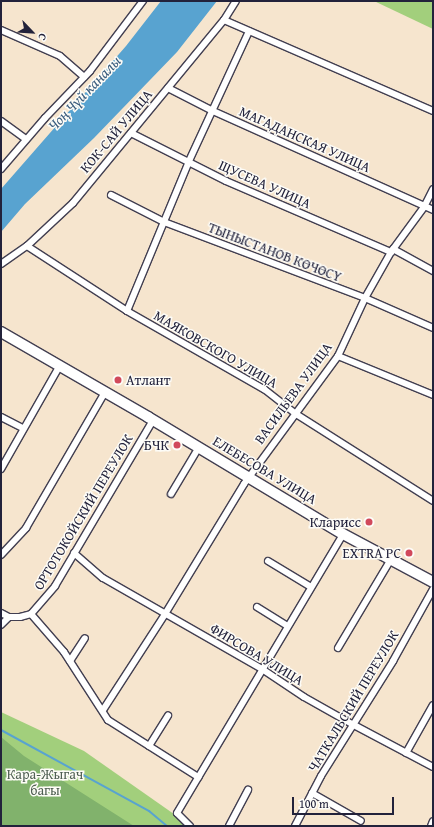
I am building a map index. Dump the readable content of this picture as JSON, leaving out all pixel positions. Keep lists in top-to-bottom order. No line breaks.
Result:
{"streets":{"main road":["ЕЛЕБЕСОВА УЛИЦА"],"street":["КОК-САЙ УЛИЦА","МАГАДАНСКАЯ УЛИЦА","ЩУСЕВА УЛИЦА","ТЫНЫСТАНОВ КӨЧӨСҮ","МАЯКОВСКОГО УЛИЦА","ВАСИЛЬЕВА УЛИЦА","ОРТОТОКОЙСКИЙ ПЕРЕУЛОК","ФИРСОВА УЛИЦА","ЧАТКАЛЬСКИЙ ПЕРЕУЛОК"]},"crossings":[["КОК-САЙ УЛИЦА","МАГАДАНСКАЯ УЛИЦА"],["КОК-САЙ УЛИЦА","ЩУСЕВА УЛИЦА"],["КОК-САЙ УЛИЦА","МАЯКОВСКОГО УЛИЦА"],["МАГАДАНСКАЯ УЛИЦА","ВАСИЛЬЕВА УЛИЦА"],["ЩУСЕВА УЛИЦА","ВАСИЛЬЕВА УЛИЦА"],["ТЫНЫСТАНОВ КӨЧӨСҮ","ВАСИЛЬЕВА УЛИЦА"],["МАЯКОВСКОГО УЛИЦА","ВАСИЛЬЕВА УЛИЦА"],["ВАСИЛЬЕВА УЛИЦА","ЕЛЕБЕСОВА УЛИЦА"],["ВАСИЛЬЕВА УЛИЦА","ФИРСОВА УЛИЦА"],["ЕЛЕБЕСОВА УЛИЦА","ОРТОТОКОЙСКИЙ ПЕРЕУЛОК"],["ОРТОТОКОЙСКИЙ ПЕРЕУЛОК","ФИРСОВА УЛИЦА"],["ФИРСОВА УЛИЦА","ЧАТКАЛЬСКИЙ ПЕРЕУЛОК"]],"water":["Чоң Чүй каналы"],"parks":["Кара-Жыгач багы"],"places":["Атлант","БЧК","Кларисс","EXTRA PC"],"scale_bar":"100 m","north":"bottom right"}
